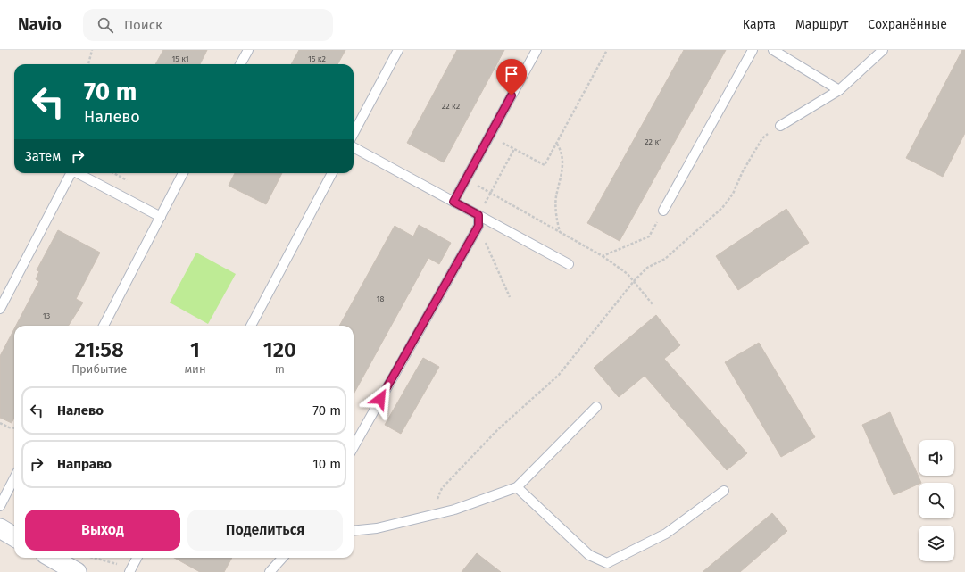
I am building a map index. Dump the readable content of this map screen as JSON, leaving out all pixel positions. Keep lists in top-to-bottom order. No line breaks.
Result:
{"house_numbers":["15 к1","15 к2","22 к2","22 к1","18","13"],"page":{"header":"Navio","search":"Поиск","nav":["Карта","Маршрут","Сохранённые"],"turn":["70 m","Налево"],"then":"Затем","eta":["21:58","Прибытие","1","мин","120","m"],"list":[{"name":"Налево","value":"70 m"},{"name":"Направо","value":"10 m"}],"buttons":["Выход","Поделиться"]}}
